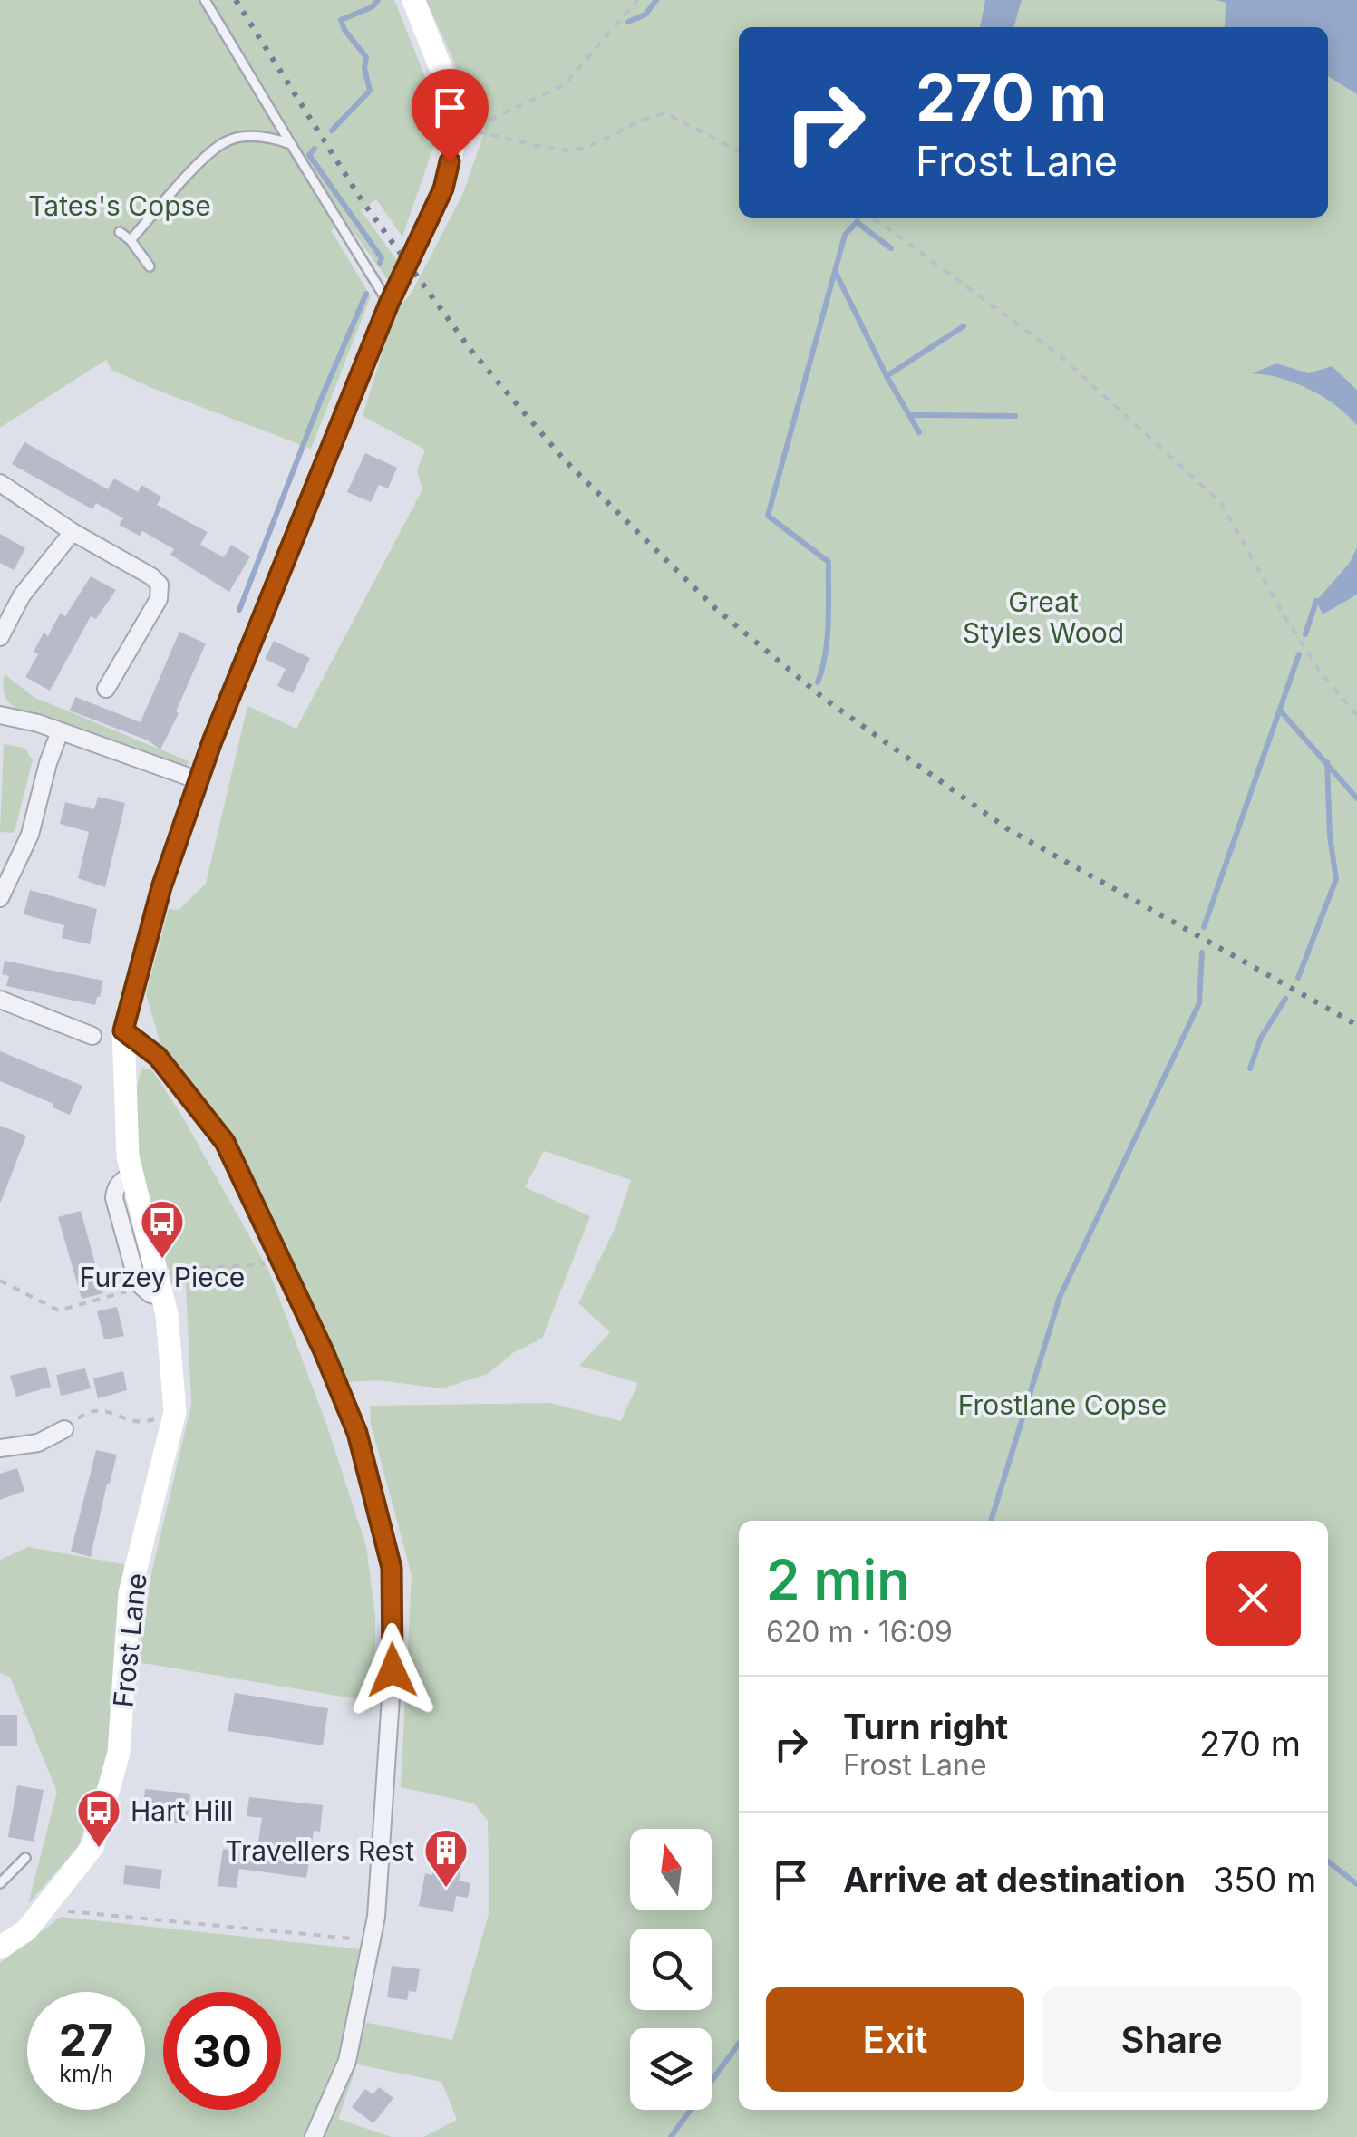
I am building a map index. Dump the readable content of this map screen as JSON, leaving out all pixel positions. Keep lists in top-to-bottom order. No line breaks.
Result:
{"streets":{"street":["Frost Lane"]},"parks":["Tates's Copse","Great Styles Wood","Frostlane Copse"],"places":{"bus stop":["Furzey Piece","Hart Hill"],"building":["Travellers Rest"]},"north":"top","page":{"turn":["270 m","Frost Lane"],"heading":["2 min","620 m · 16:09"],"list":[{"name":"Turn right","note":"Frost Lane","value":"270 m"},{"name":"Arrive at destination","value":"350 m"}],"buttons":["Exit","Share"],"speed":"27 km/h","limit":"30"}}
